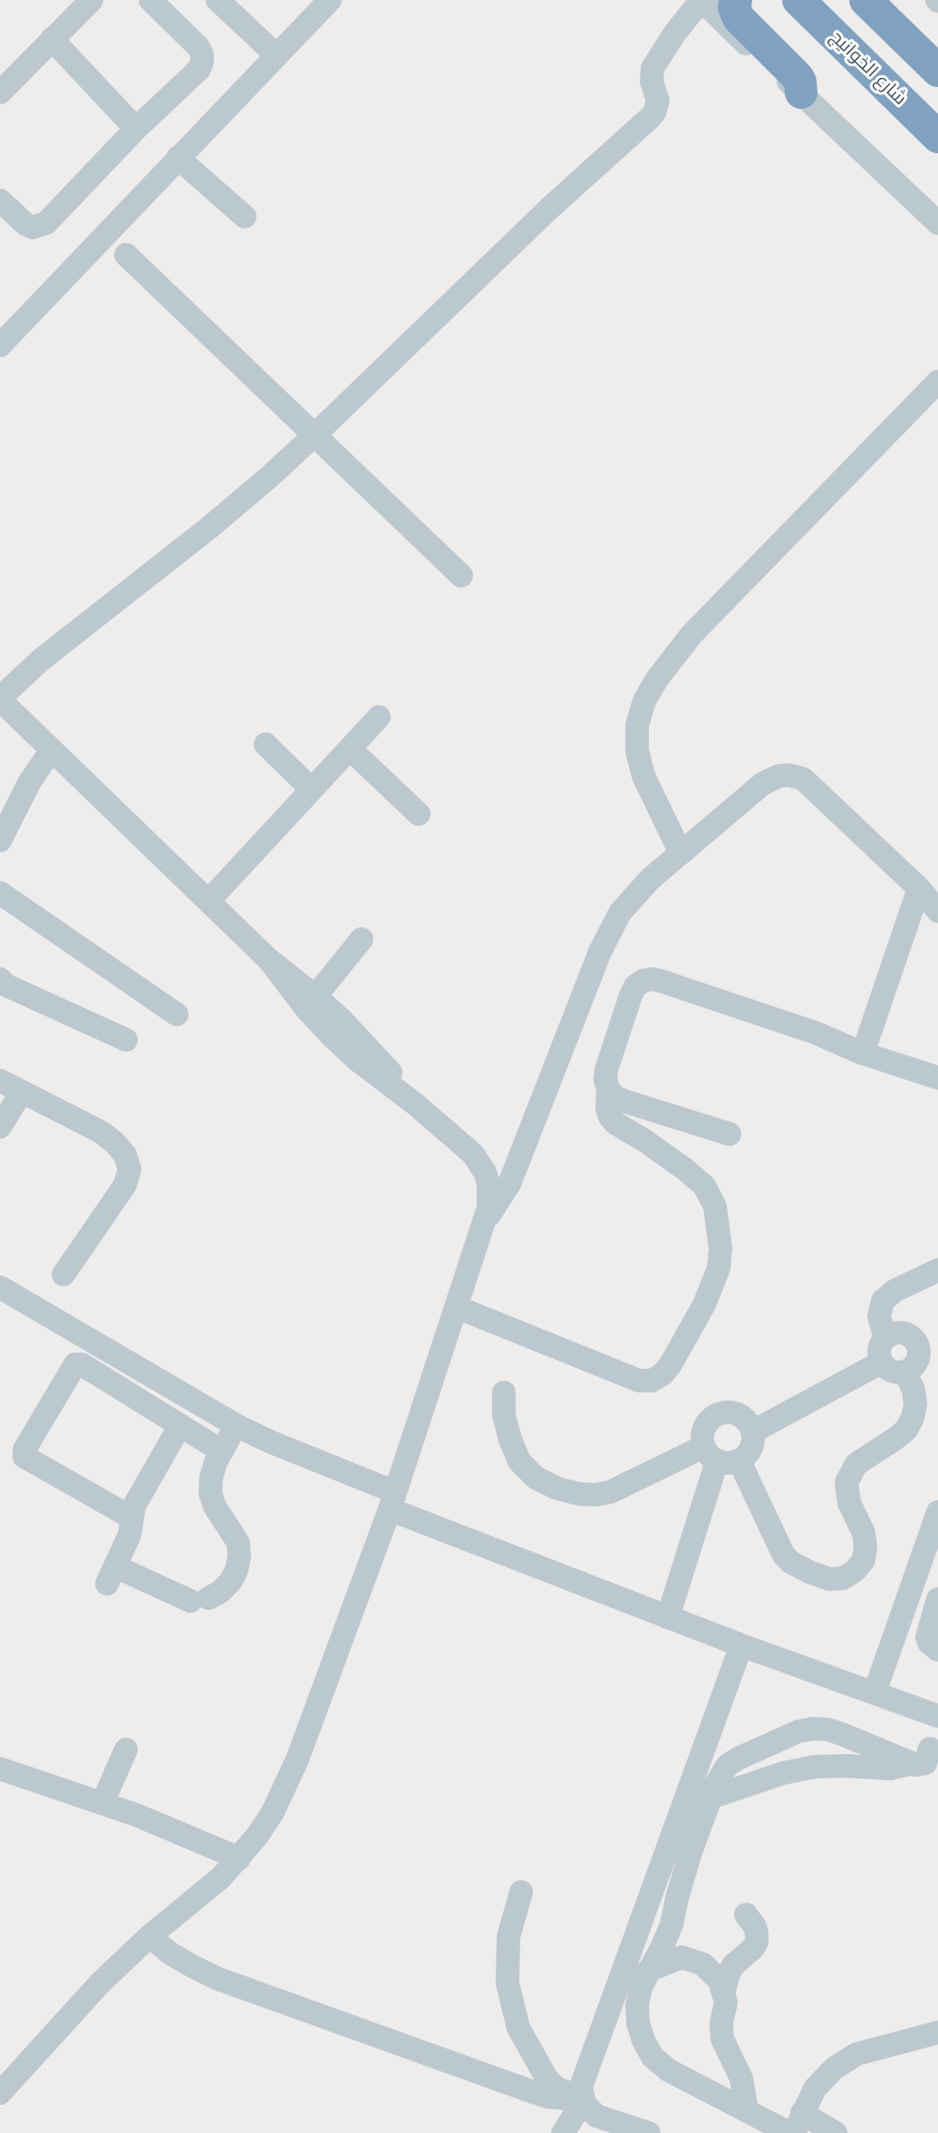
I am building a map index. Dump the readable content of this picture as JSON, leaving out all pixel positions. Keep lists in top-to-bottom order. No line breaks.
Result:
{"streets":{"highway":["شارع الخوانيج"]}}
